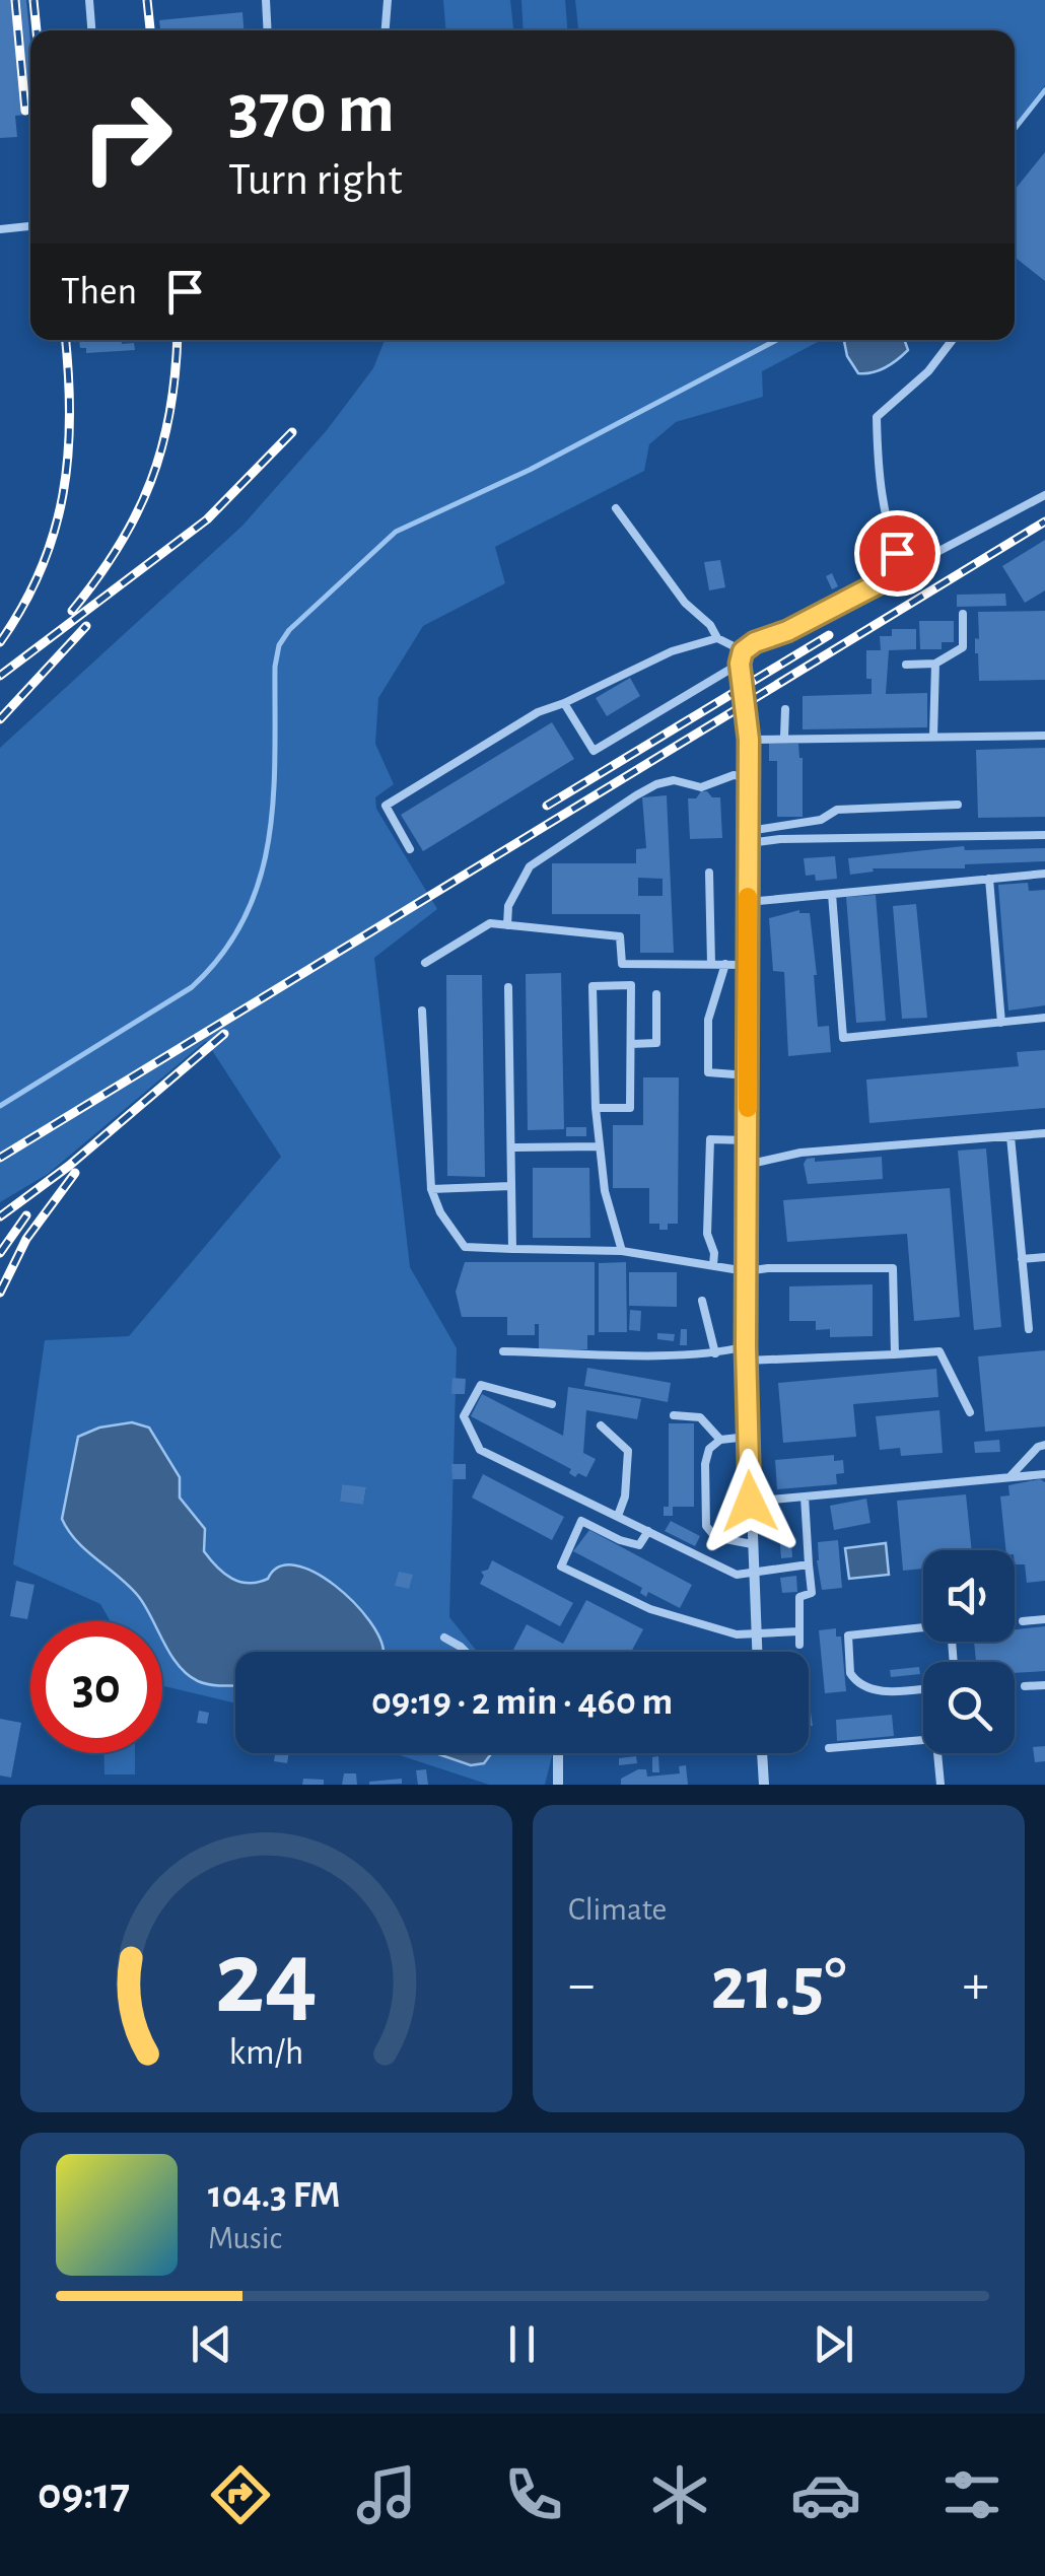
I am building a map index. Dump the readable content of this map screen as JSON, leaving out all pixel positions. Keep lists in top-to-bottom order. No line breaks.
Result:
{"page":{"turn":["370 m","Turn right"],"then":"Then","limit":"30","trip":"09:19 · 2 min · 460 m","tile":"Climate","heat":["−","21.5°","+"],"song":["104.3 FM","Music"],"tabs":"09:17","gauge":["24","km/h"]}}
